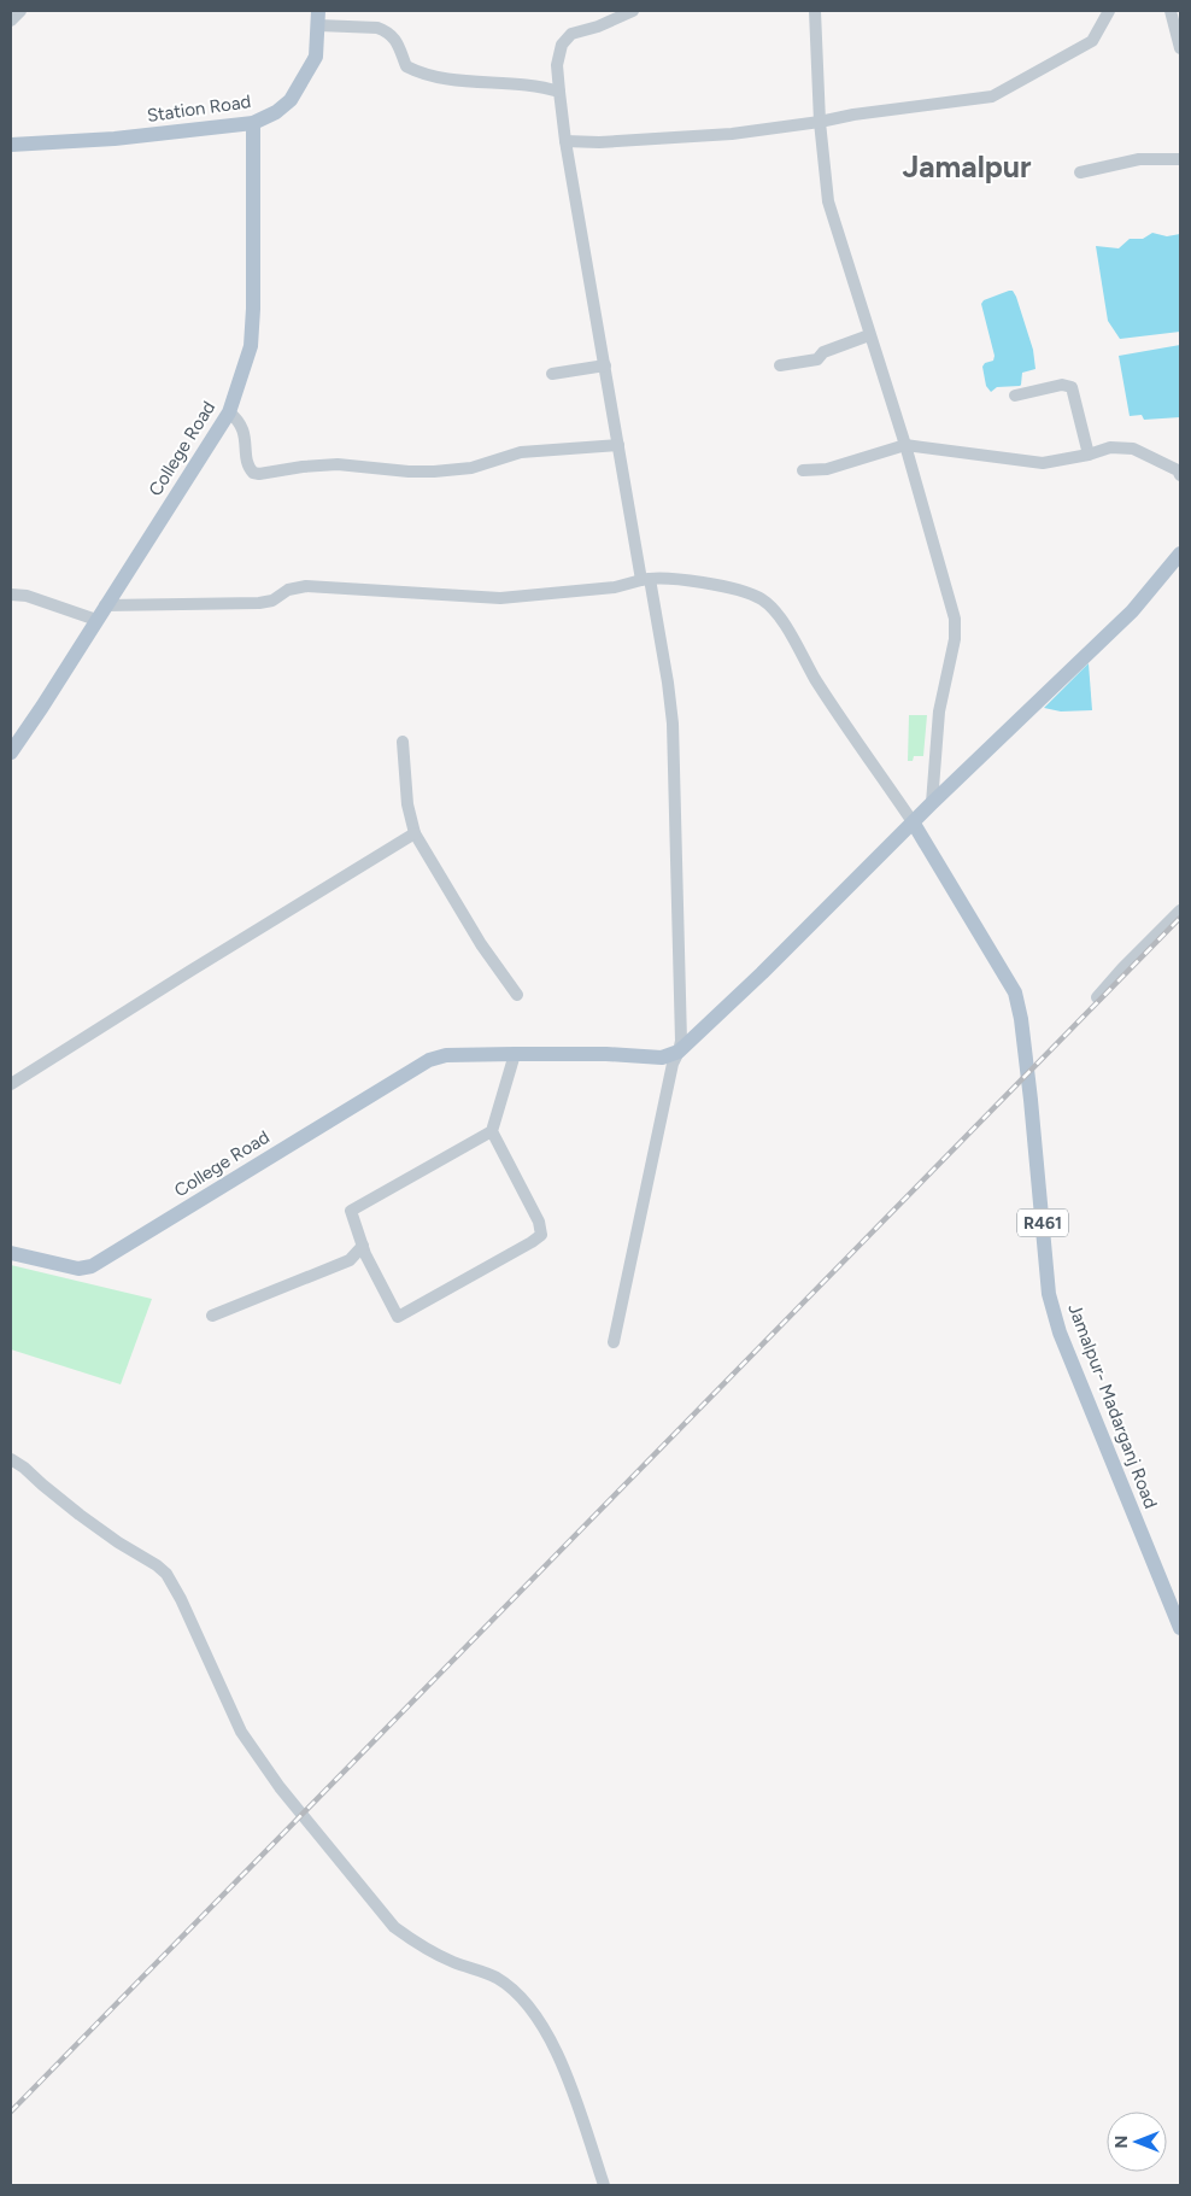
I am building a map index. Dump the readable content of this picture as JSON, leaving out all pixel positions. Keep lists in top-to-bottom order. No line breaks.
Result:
{"streets":{"main road":["Station Road","College Road","R461","Jamalpur- Madarganj Road"]},"crossings":[["Station Road","College Road"]],"districts":["Jamalpur"],"north":"left"}
